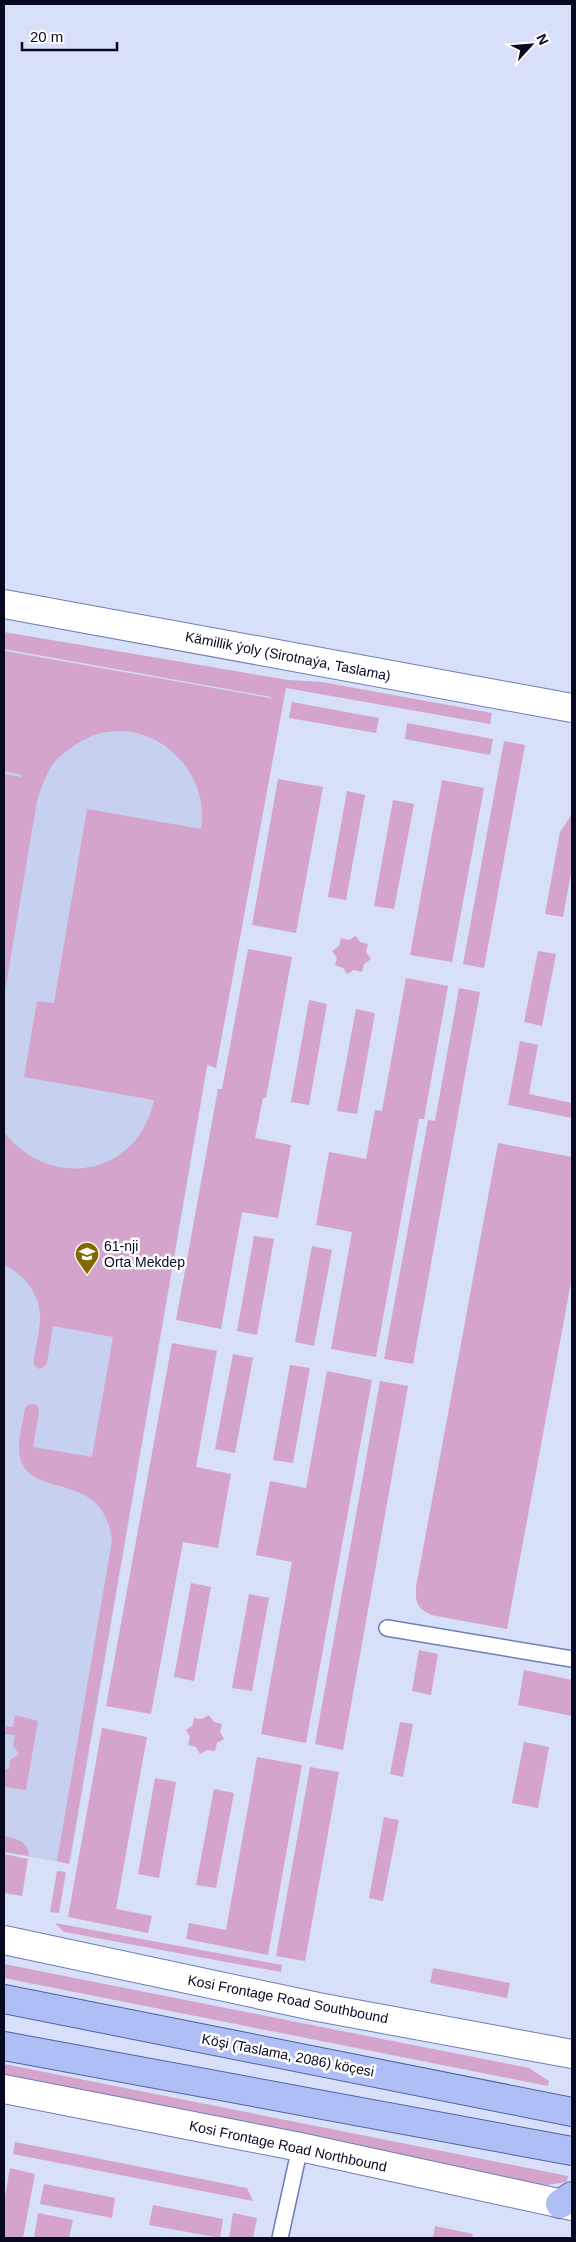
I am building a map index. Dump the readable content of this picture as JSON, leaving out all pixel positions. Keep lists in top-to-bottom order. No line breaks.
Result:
{"streets":{"main road":["Köşi (Taslama, 2086) köçesi"],"street":["Kämillik ýoly (Sirotnaýa, Taslama)","Kosi Frontage Road Southbound","Kosi Frontage Road Northbound"]},"places":{"school or university":["61-nji Orta Mekdep"]},"scale_bar":"20 m","north":"top right"}
